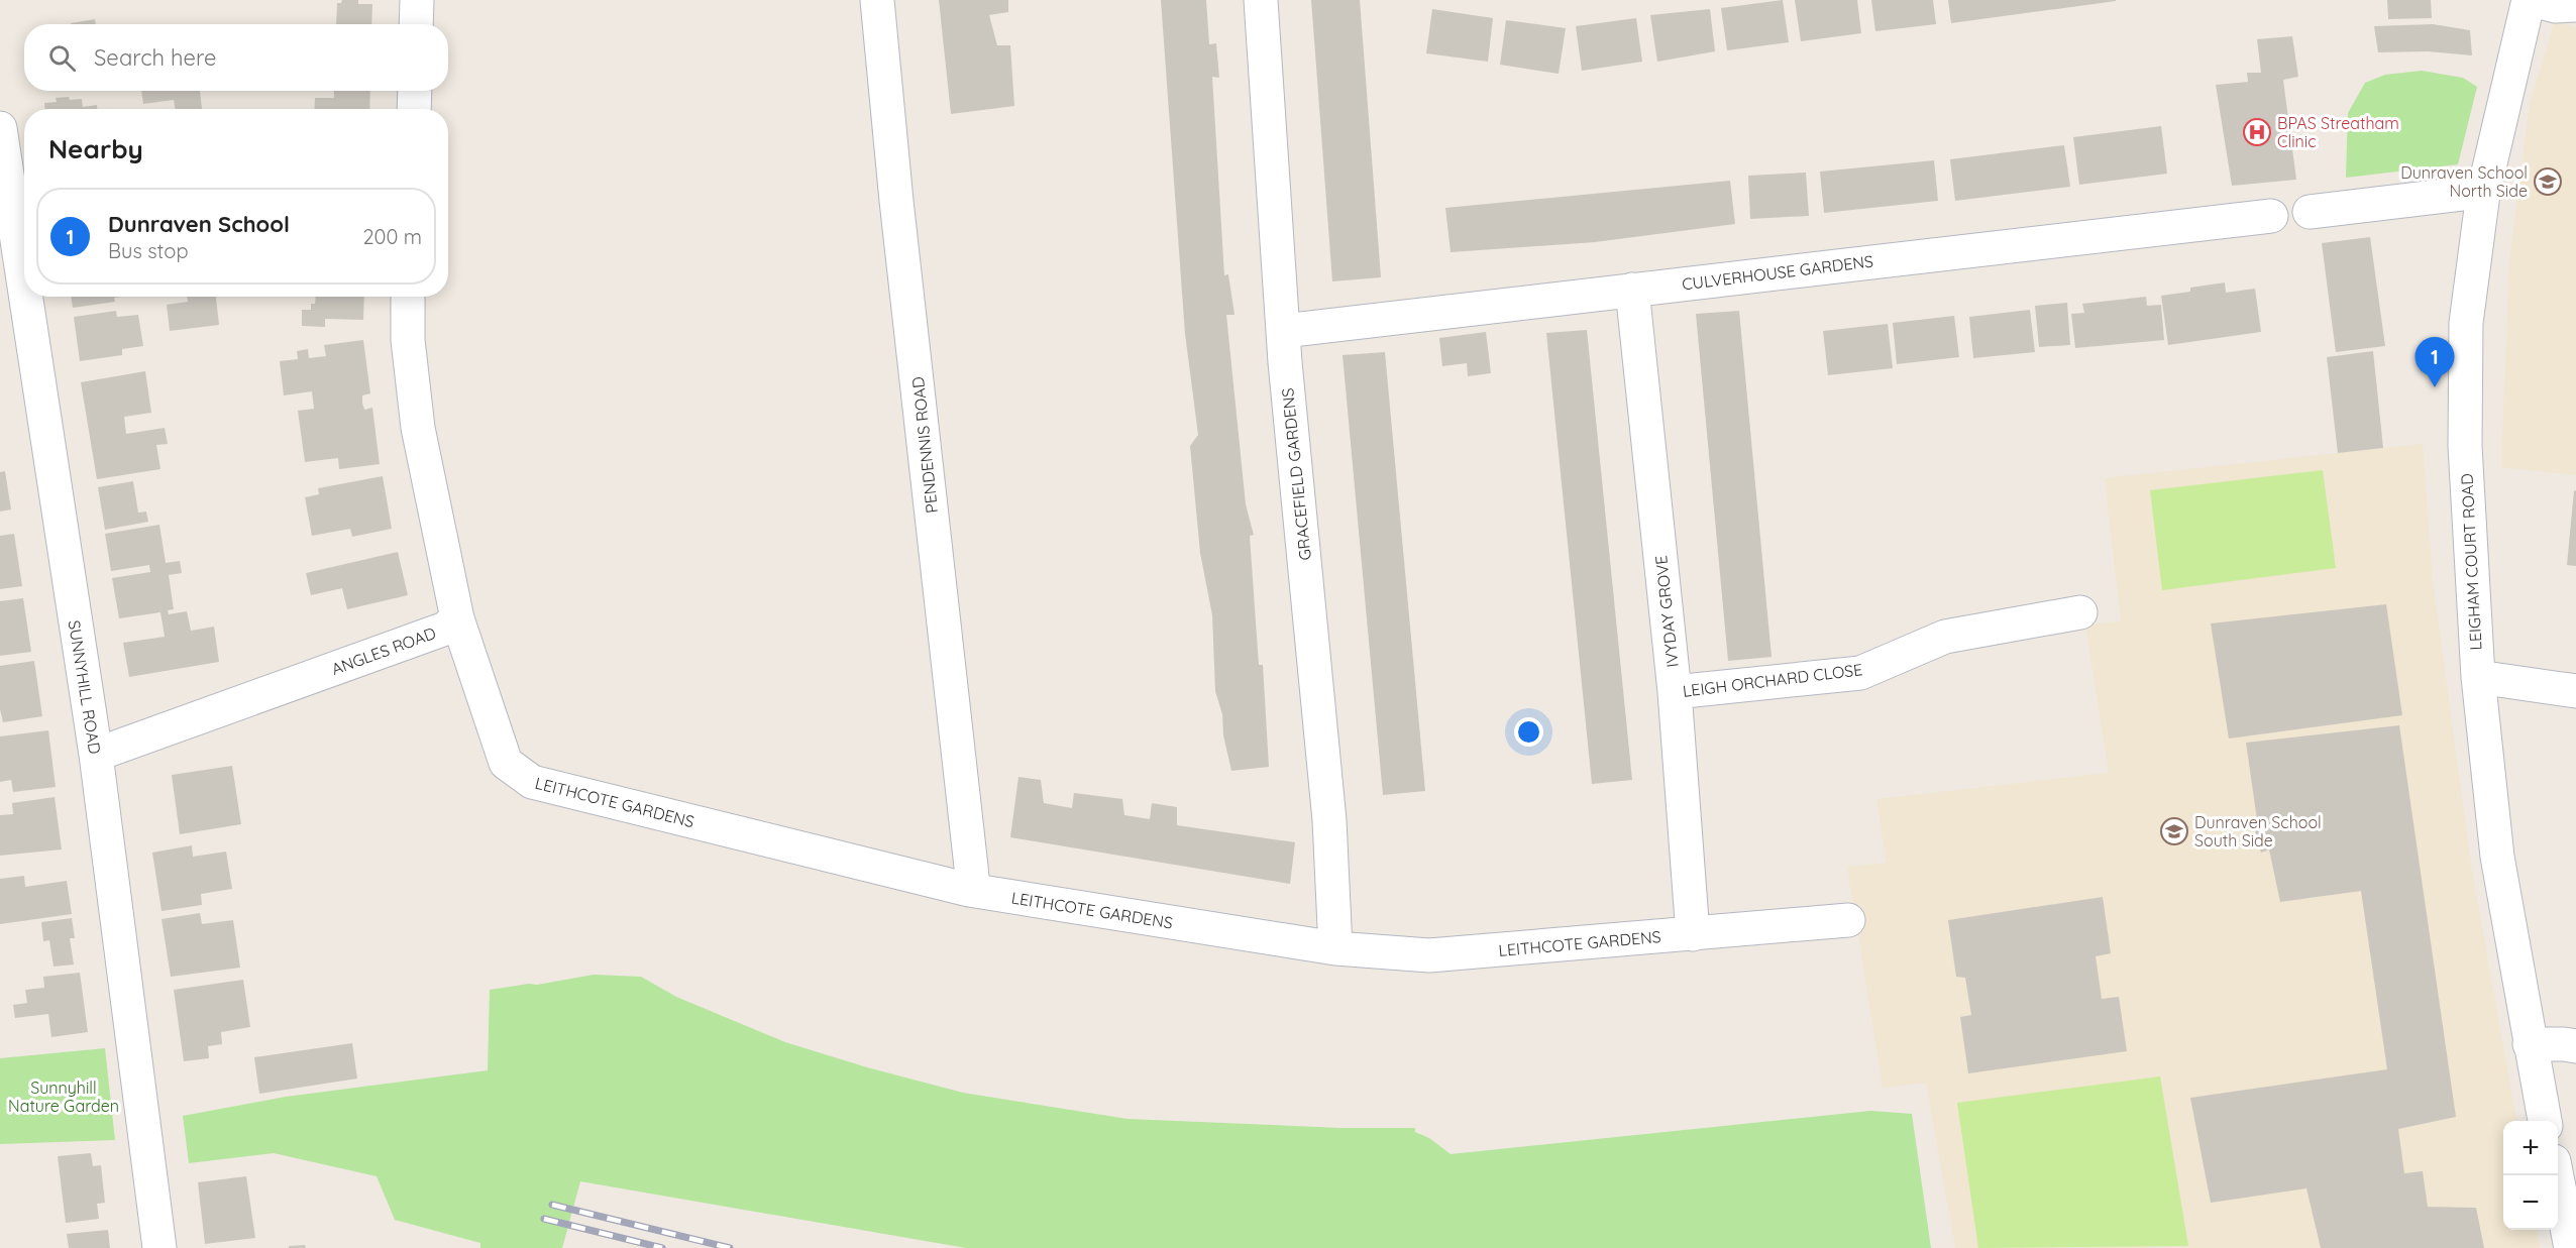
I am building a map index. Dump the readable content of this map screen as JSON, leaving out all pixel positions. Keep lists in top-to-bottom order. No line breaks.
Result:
{"streets":{"street":["CULVERHOUSE GARDENS","PENDENNIS ROAD","GRACEFIELD GARDENS","LEIGHAM COURT ROAD","IVYDAY GROVE","ANGLES ROAD","LEIGH ORCHARD CLOSE","SUNNYHILL ROAD","LEITHCOTE GARDENS"]},"crossings":[["CULVERHOUSE GARDENS","GRACEFIELD GARDENS"],["CULVERHOUSE GARDENS","IVYDAY GROVE"],["PENDENNIS ROAD","LEITHCOTE GARDENS"],["GRACEFIELD GARDENS","LEITHCOTE GARDENS"],["IVYDAY GROVE","LEIGH ORCHARD CLOSE"],["IVYDAY GROVE","LEITHCOTE GARDENS"],["ANGLES ROAD","SUNNYHILL ROAD"],["ANGLES ROAD","LEITHCOTE GARDENS"]],"parks":["Sunnyhill Nature Garden"],"places":{"hospital":["BPAS Streatham Clinic"],"school or university":["Dunraven School North Side","Dunraven School South Side"]},"page":{"search":"Search here","heading":"Nearby","list":[{"mark":"1","name":"Dunraven School","note":"Bus stop","value":"200 m"}],"pins":"1","map_buttons":["+","−"]}}
